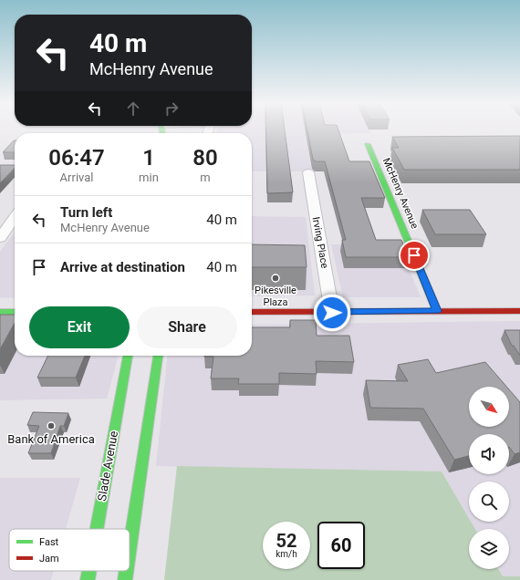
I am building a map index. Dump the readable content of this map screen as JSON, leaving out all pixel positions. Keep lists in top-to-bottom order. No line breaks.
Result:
{"streets":{"main road":["McHenry Avenue","Slade Avenue"],"street":["Irving Place"]},"places":["Pikesville Plaza","Bank of America"],"legend":["Fast","Jam"],"north":"bottom right","page":{"turn":["40 m","McHenry Avenue"],"eta":["06:47","Arrival","1","min","80","m"],"list":[{"name":"Turn left","note":"McHenry Avenue","value":"40 m"},{"name":"Arrive at destination","value":"40 m"}],"buttons":["Exit","Share"],"speed":"52 km/h","limit":"60"}}
